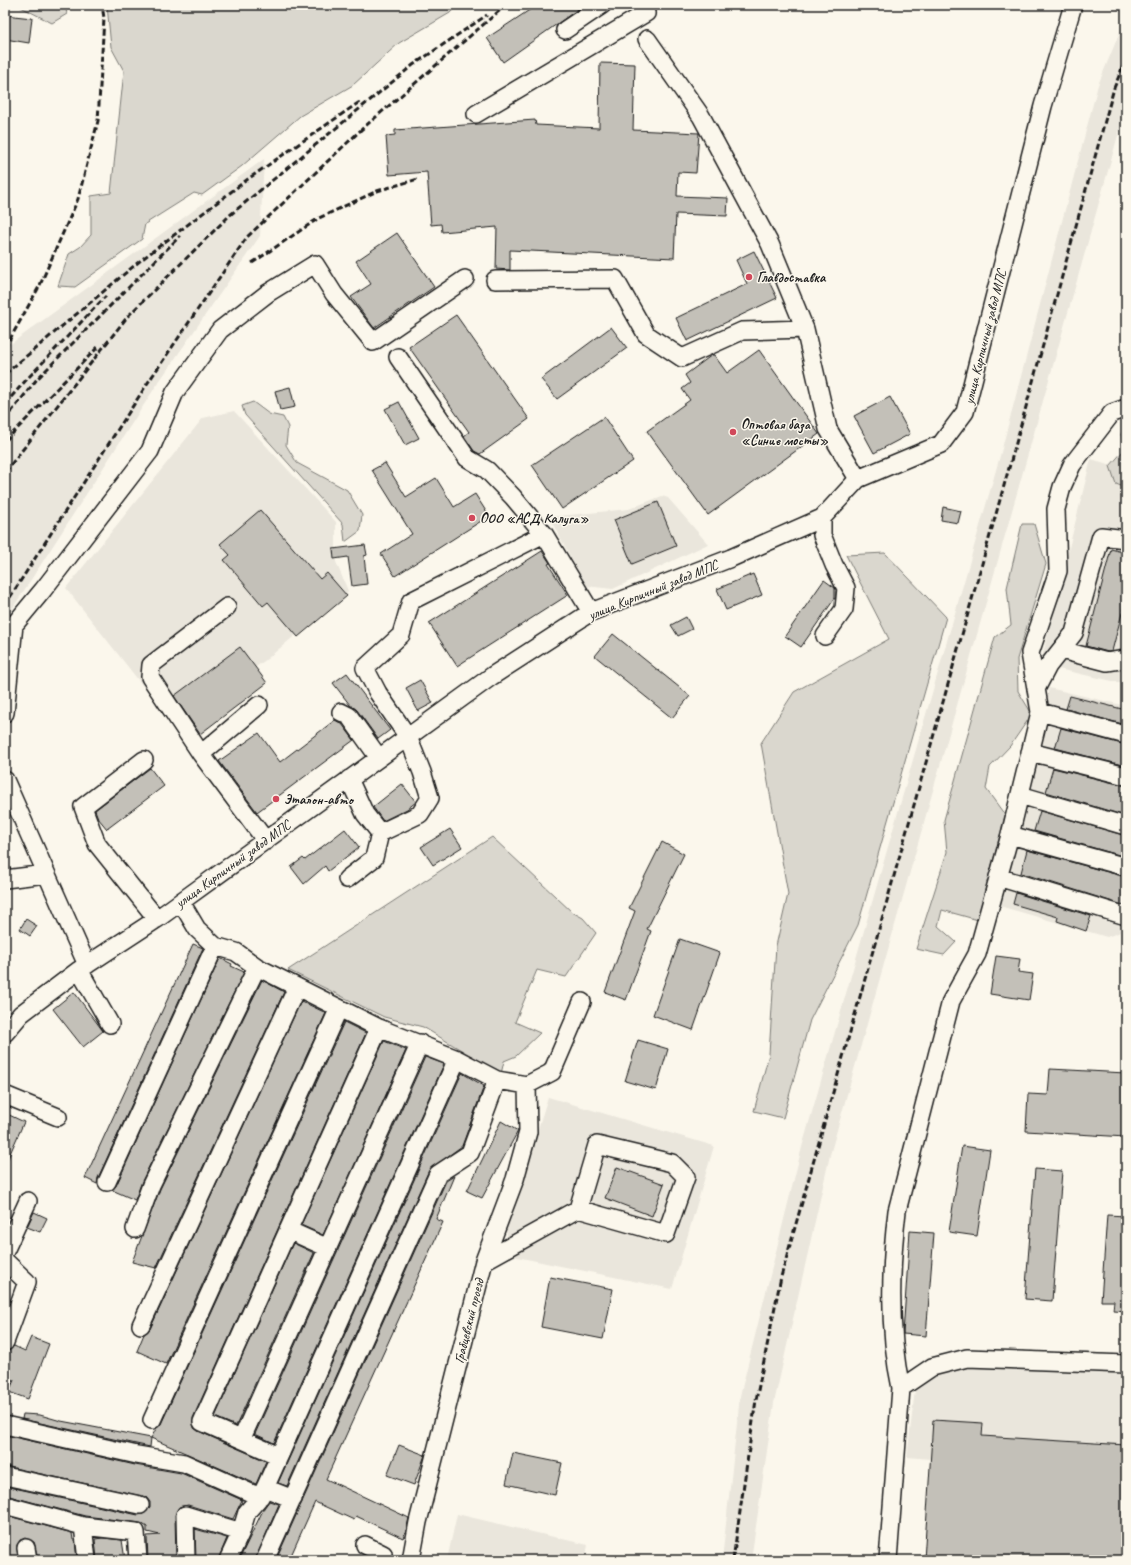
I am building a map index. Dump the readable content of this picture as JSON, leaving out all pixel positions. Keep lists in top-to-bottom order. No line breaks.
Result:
{"streets":{"street":["улица Кирпичный завод МПС","Грабцевский проезд"]},"places":["Главдоставка","Оптовая база «Синие мосты»","ООО «АСД Калуга»","Эталон-авто"]}
